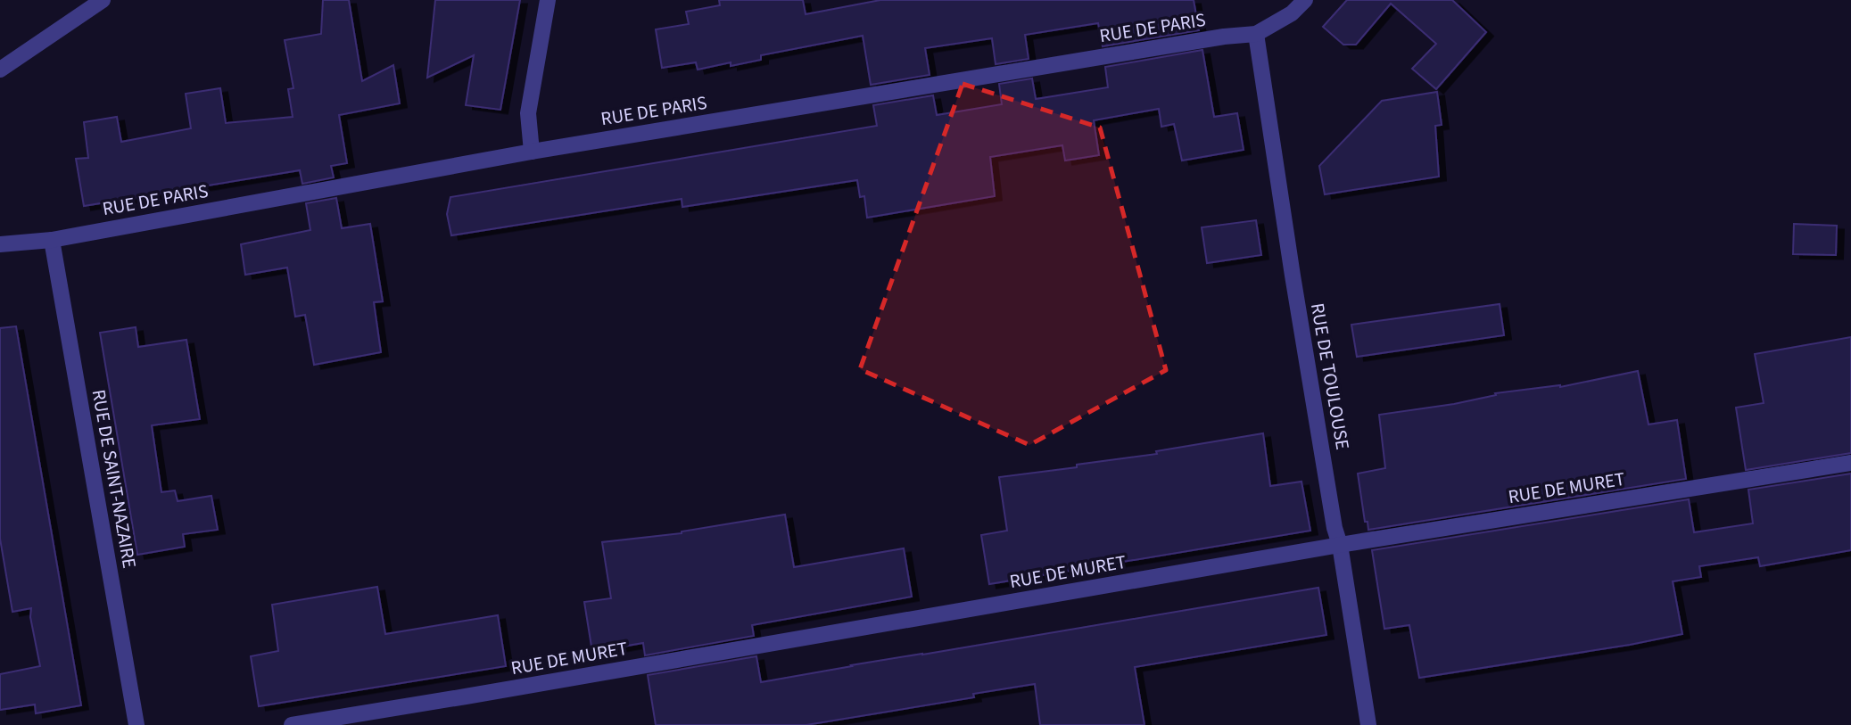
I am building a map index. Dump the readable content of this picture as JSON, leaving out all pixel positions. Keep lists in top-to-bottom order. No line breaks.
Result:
{"streets":{"street":["RUE DE PARIS","RUE DE TOULOUSE","RUE DE SAINT-NAZAIRE","RUE DE MURET"]},"crossings":[["RUE DE PARIS","RUE DE TOULOUSE"],["RUE DE PARIS","RUE DE SAINT-NAZAIRE"],["RUE DE TOULOUSE","RUE DE MURET"]]}
